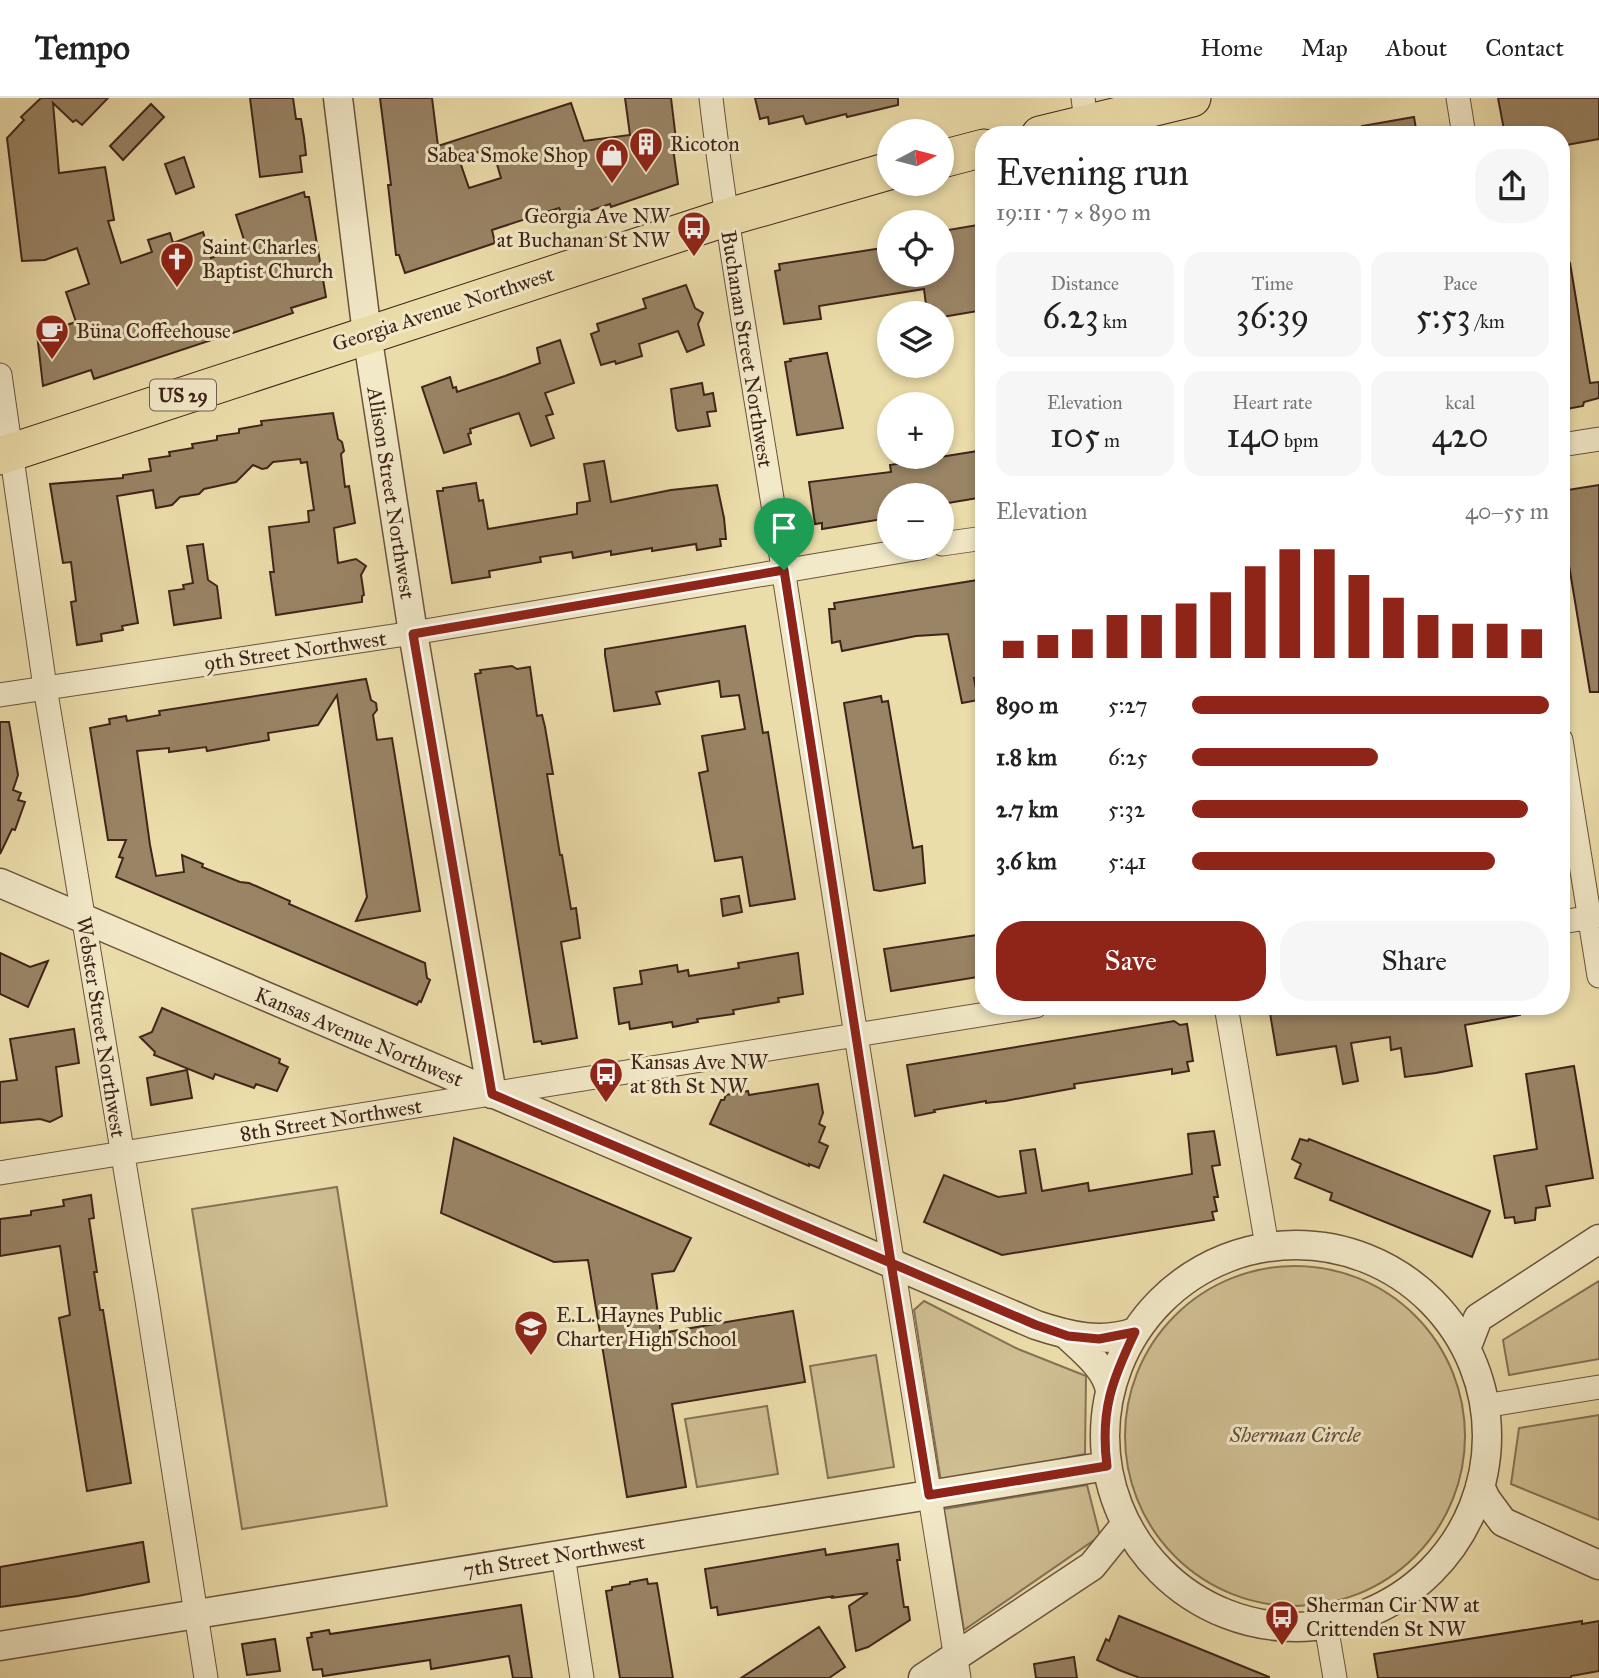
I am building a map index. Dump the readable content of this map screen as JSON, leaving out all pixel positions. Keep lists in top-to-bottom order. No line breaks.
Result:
{"streets":{"highway":["Georgia Avenue Northwest","US 29"],"street":["Buchanan Street Northwest","Allison Street Northwest","9th Street Northwest","Webster Street Northwest","Kansas Avenue Northwest","8th Street Northwest","7th Street Northwest"]},"crossings":[["Georgia Avenue Northwest","Buchanan Street Northwest"],["Georgia Avenue Northwest","Allison Street Northwest"],["Georgia Avenue Northwest","Webster Street Northwest"],["Buchanan Street Northwest","9th Street Northwest"],["Buchanan Street Northwest","Kansas Avenue Northwest"],["Buchanan Street Northwest","8th Street Northwest"],["Buchanan Street Northwest","7th Street Northwest"],["Allison Street Northwest","9th Street Northwest"],["Allison Street Northwest","Kansas Avenue Northwest"],["Allison Street Northwest","8th Street Northwest"],["9th Street Northwest","Webster Street Northwest"],["Webster Street Northwest","Kansas Avenue Northwest"],["Webster Street Northwest","8th Street Northwest"],["Webster Street Northwest","7th Street Northwest"],["Kansas Avenue Northwest","8th Street Northwest"]],"parks":["Sherman Circle"],"places":{"building":["Ricoton"],"shop":["Sabea Smoke Shop"],"bus stop":["Georgia Ave NW at Buchanan St NW","Kansas Ave NW at 8th St NW","Sherman Cir NW at Crittenden St NW"],"church":["Saint Charles Baptist Church"],"cafe":["Büna Coffeehouse"],"school or university":["E.L. Haynes Public Charter High School"]},"north":"right","page":{"header":"Tempo","nav":["Home","Map","About","Contact"],"map_buttons":["+","−"],"heading":["Evening run","19:11 · 7 × 890 m"],"stats":[["Distance","6.23 km"],["Time","36:39"],["Pace","5:53 /km"],["Elevation","105 m"],["Heart rate","140 bpm"],["kcal","420"]],"chart":["Elevation","40–55 m"],"list":[{"name":"890 m","note":"5:27"},{"name":"1.8 km","note":"6:25"},{"name":"2.7 km","note":"5:32"},{"name":"3.6 km","note":"5:41"}],"buttons":["Save","Share"]}}
